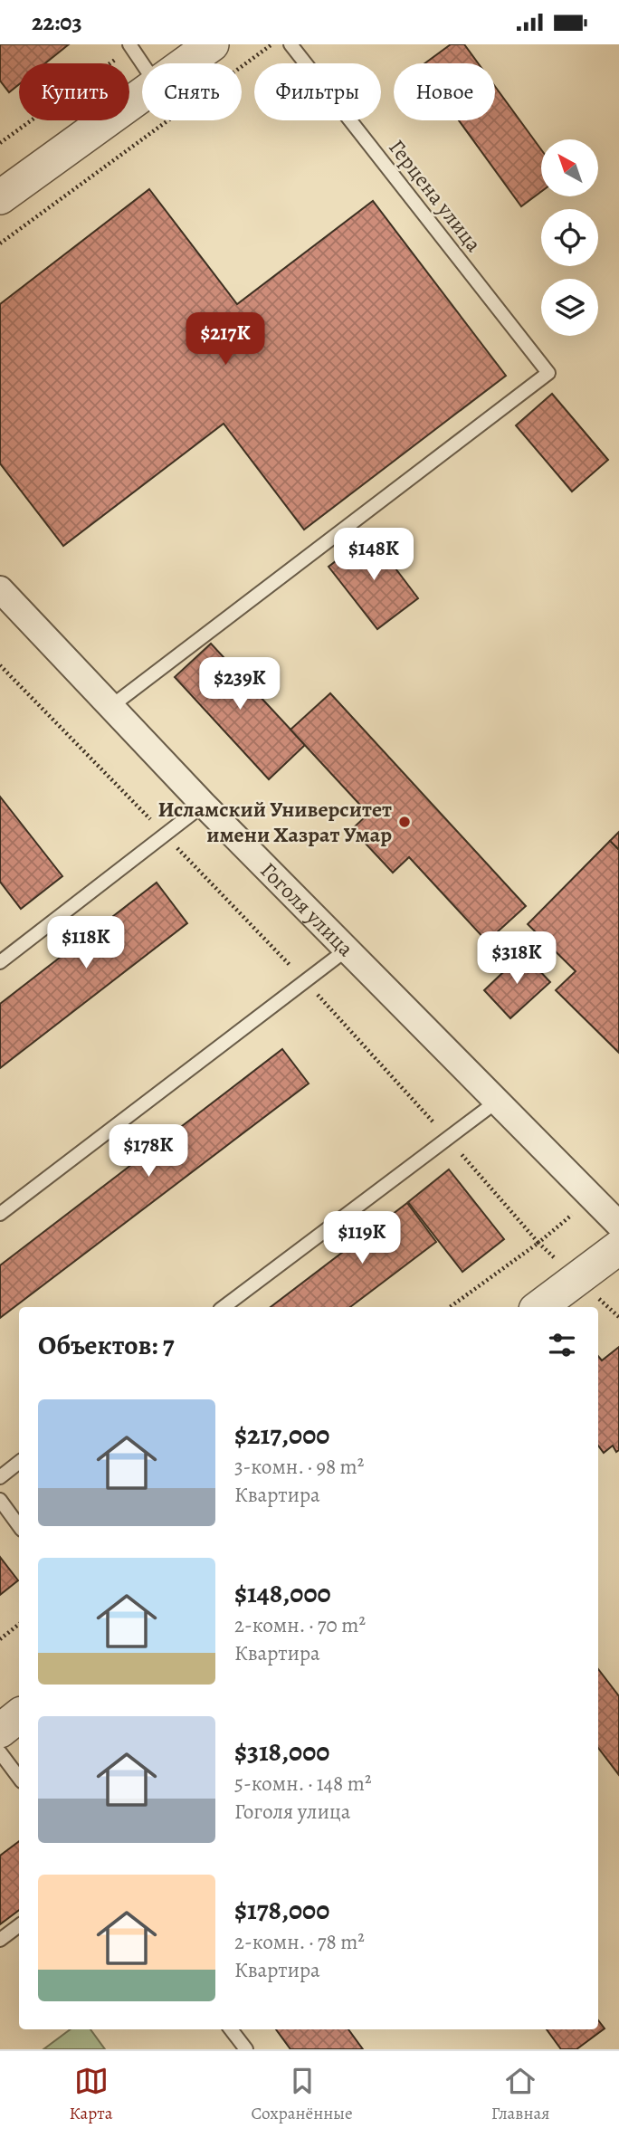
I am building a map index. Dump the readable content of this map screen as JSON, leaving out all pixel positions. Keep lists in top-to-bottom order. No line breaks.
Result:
{"streets":{"street":["Гоголя улица"],"lane":["Герцена улица"]},"crossings":[["Герцена улица","Гоголя улица"]],"places":["Исламский Университет имени Хазрат Умар"],"north":"top left","page":{"status":"22:03","chip":["Купить","Снять","Фильтры","Новое"],"price":["$217K","$148K","$239K","$118K","$318K","$178K","$119K"],"heading":"Объектов: 7","list":[{"name":"$217,000","note":"3-комн. · 98 m² · Квартира"},{"name":"$148,000","note":"2-комн. · 70 m² · Квартира"},{"name":"$318,000","note":"5-комн. · 148 m² · Гоголя улица"},{"name":"$178,000","note":"2-комн. · 78 m² · Квартира"}],"tabs":["Карта","Сохранённые","Главная"]}}
